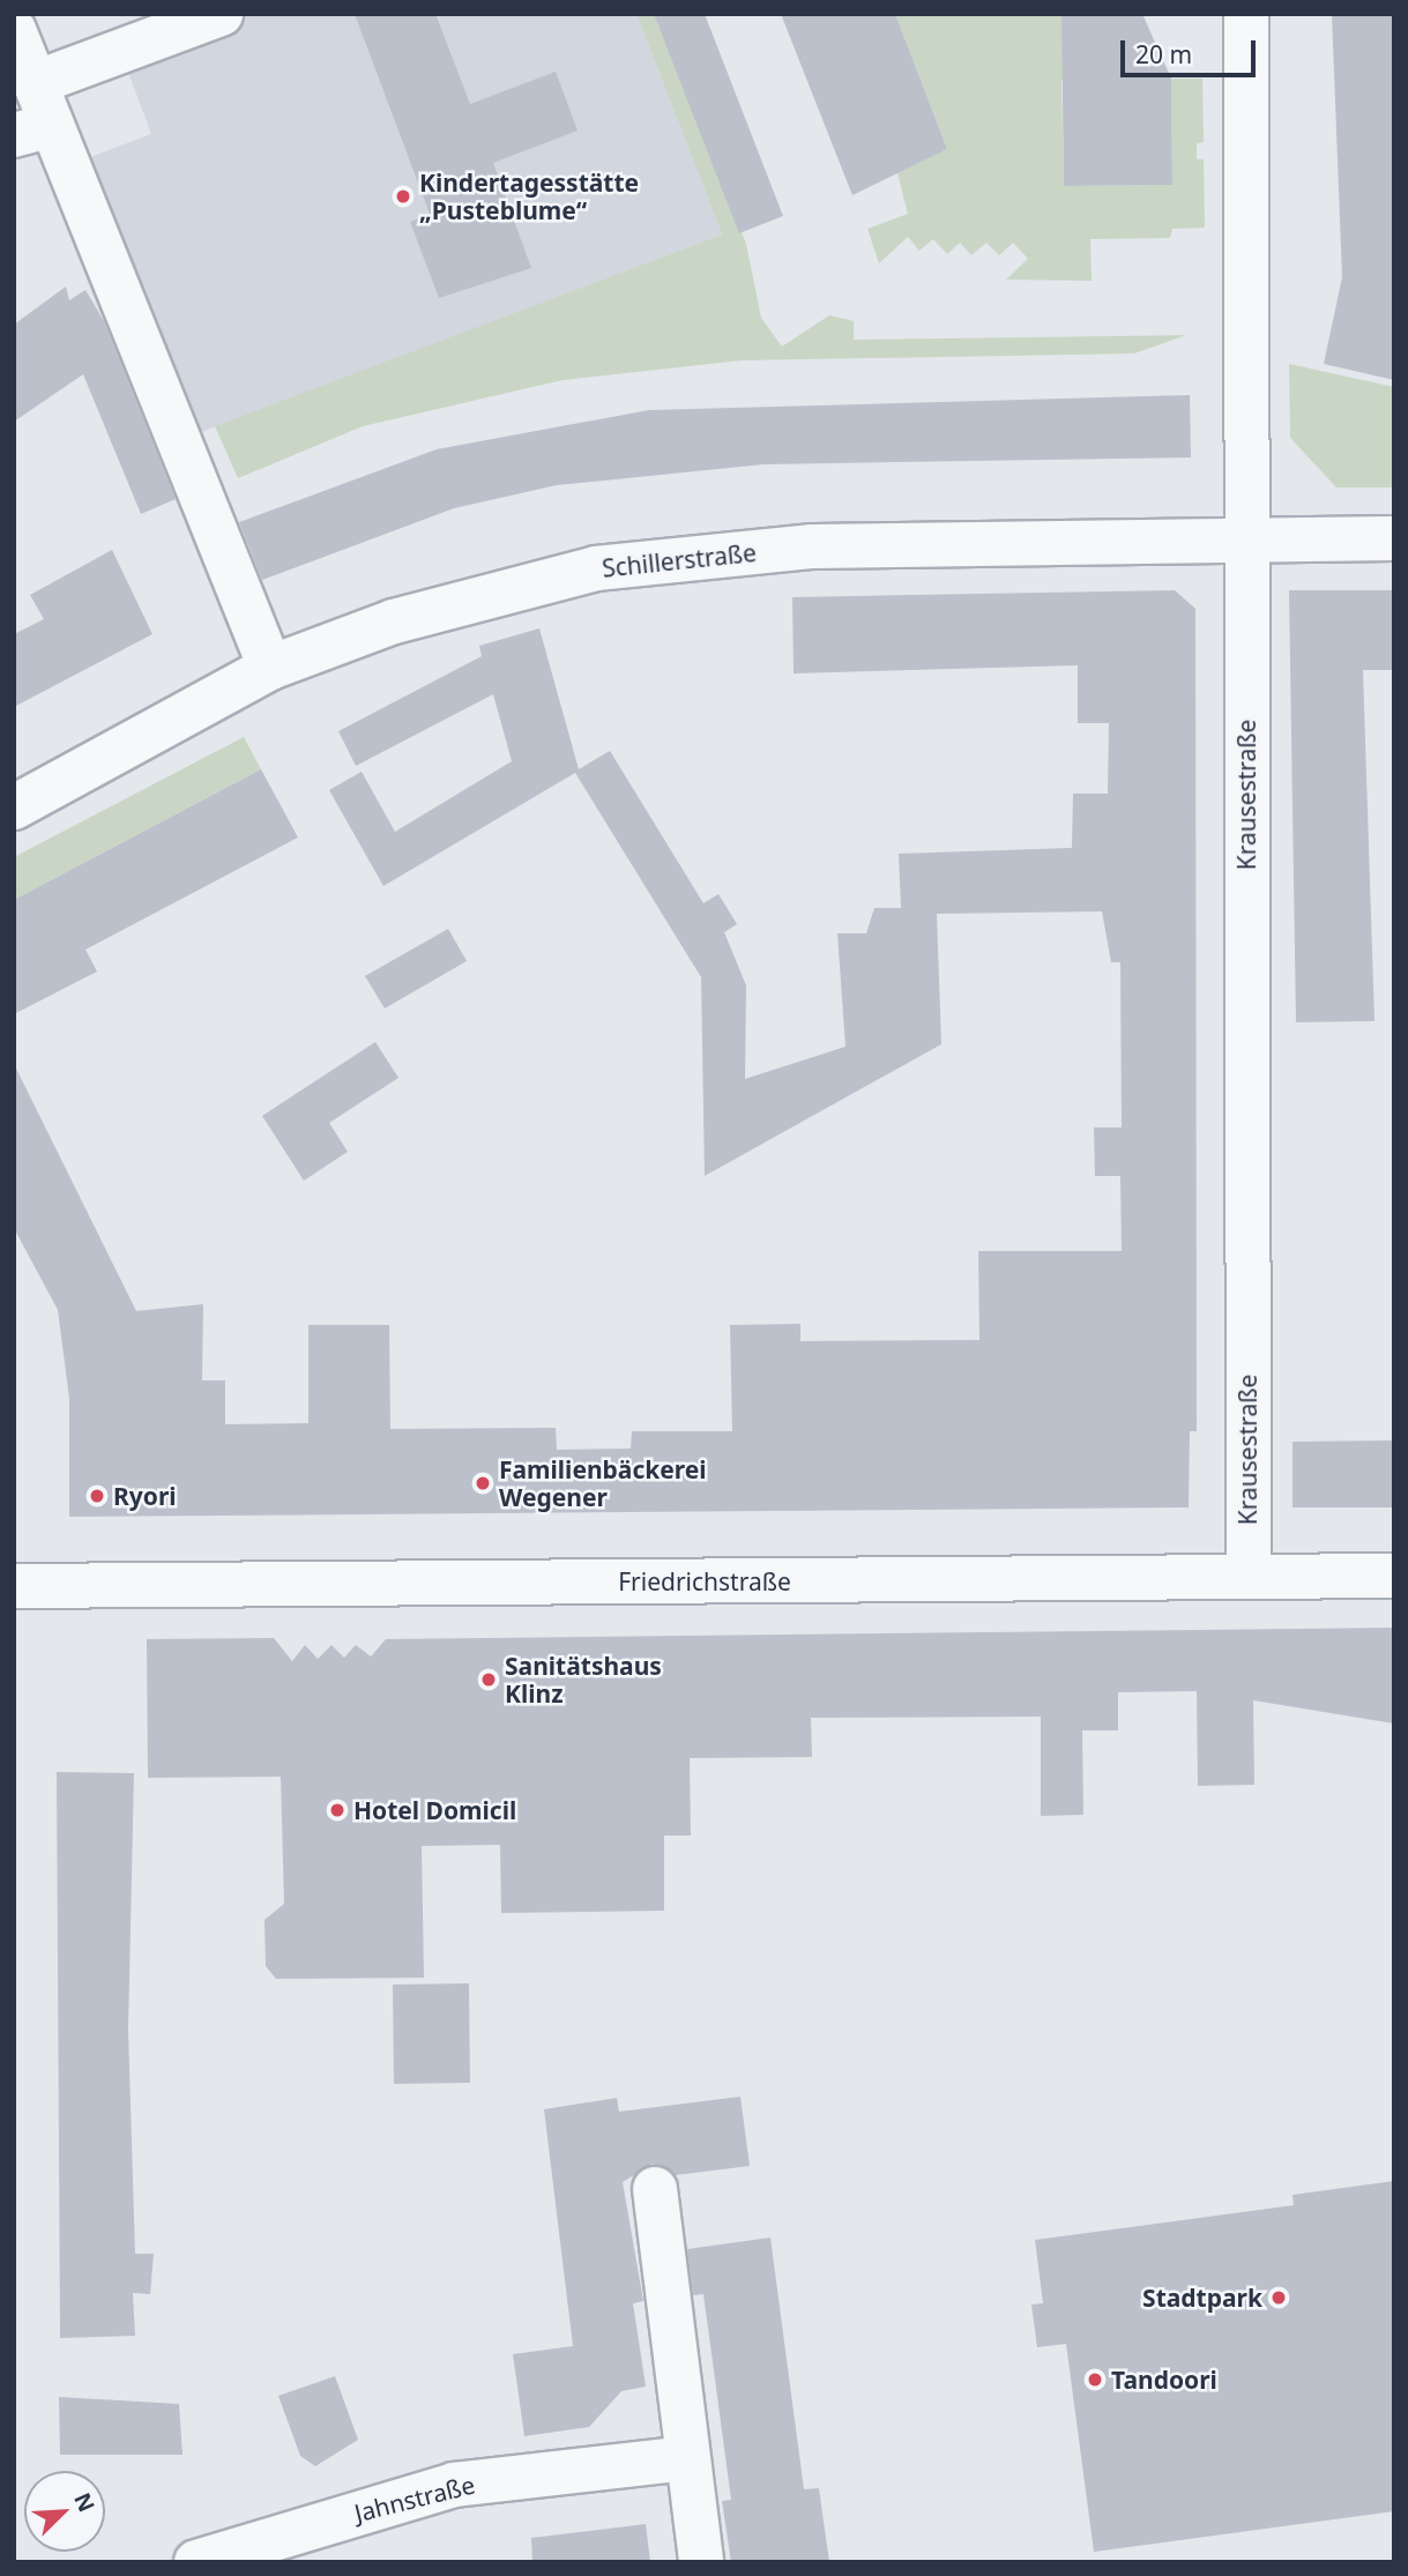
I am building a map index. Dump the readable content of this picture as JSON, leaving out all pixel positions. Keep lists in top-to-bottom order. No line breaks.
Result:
{"streets":{"street":["Schillerstraße","Krausestraße","Friedrichstraße","Jahnstraße"]},"crossings":[["Schillerstraße","Krausestraße"],["Krausestraße","Friedrichstraße"]],"places":["Kindertagesstätte „Pusteblume“","Familienbäckerei Wegener","Ryori","Sanitätshaus Klinz","Hotel Domicil","Stadtpark","Tandoori"],"scale_bar":"20 m","north":"top right"}
